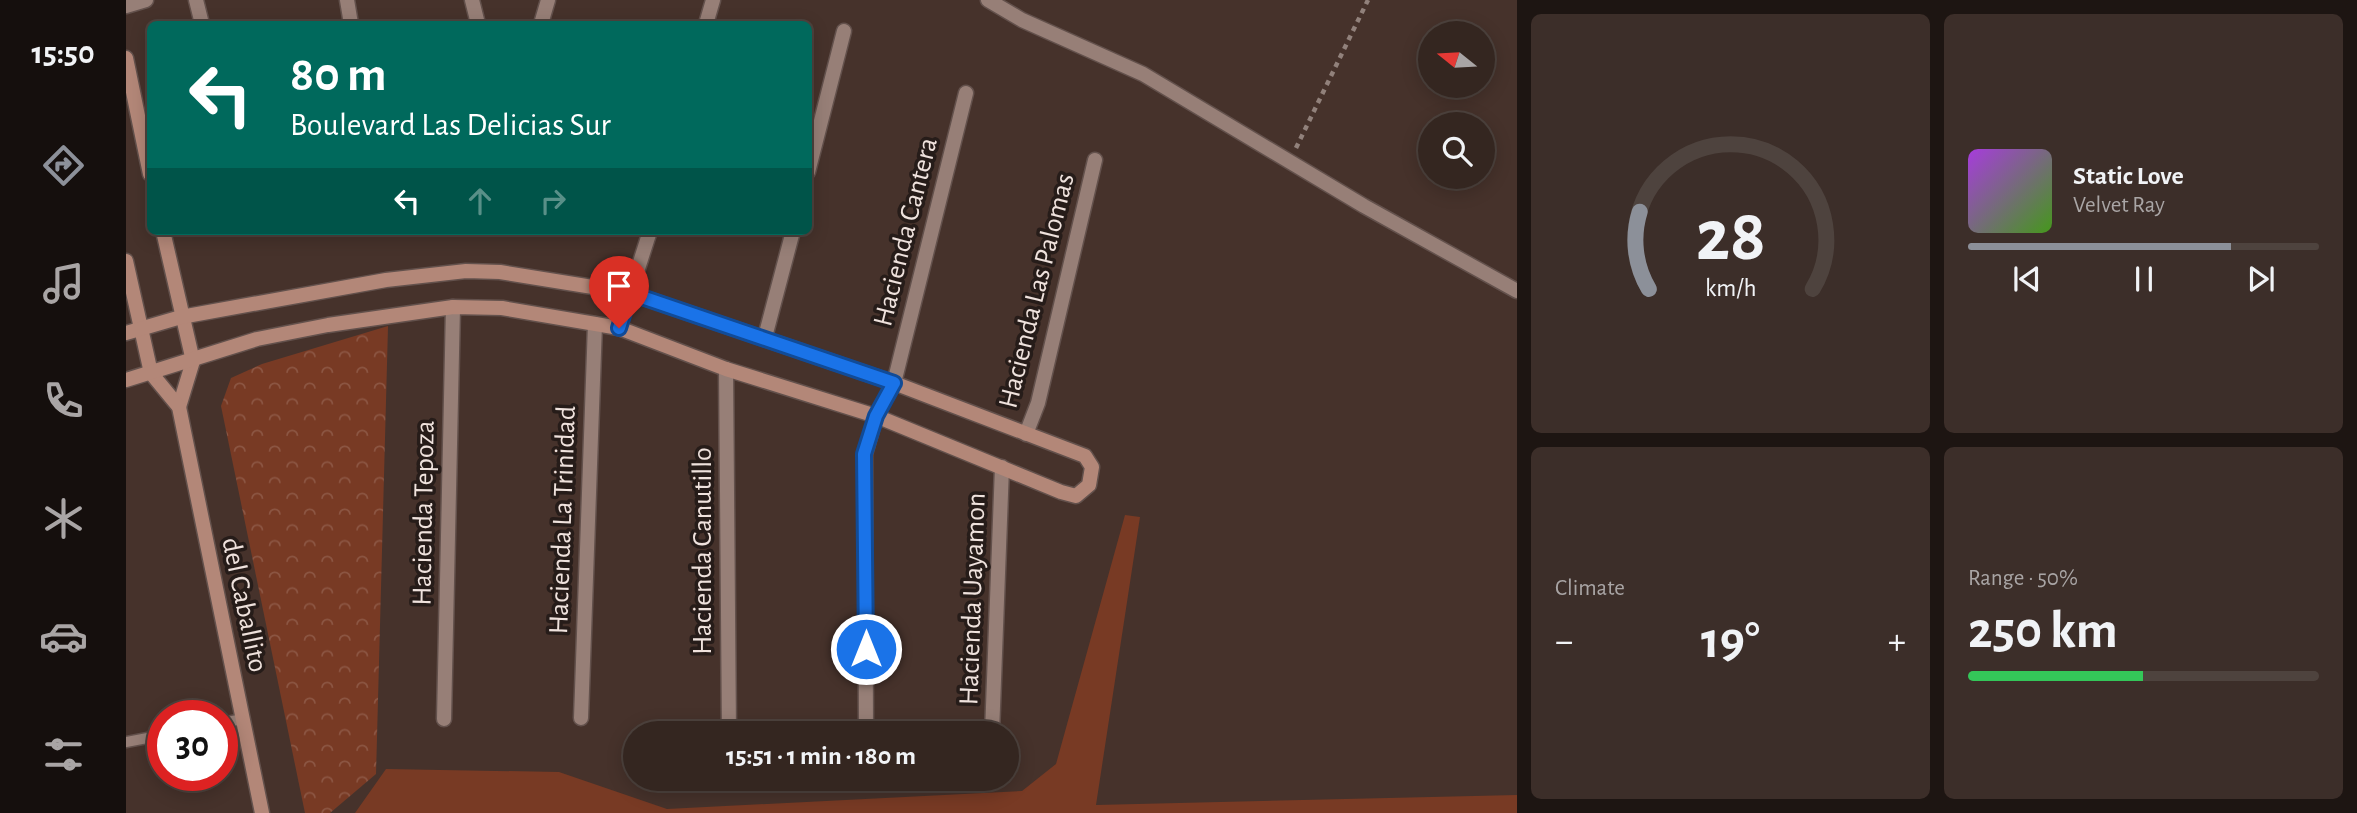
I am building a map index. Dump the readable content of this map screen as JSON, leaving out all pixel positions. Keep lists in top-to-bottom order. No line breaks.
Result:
{"streets":{"street":["Hacienda Cantera","Hacienda Las Palomas","Hacienda Tepoza","Hacienda La Trinidad","Hacienda Canutillo","Hacienda Uayamon","del Caballito"]},"north":"left","page":{"tabs":"15:50","turn":["80 m","Boulevard Las Delicias Sur"],"song":["Static Love","Velvet Ray"],"tile":["Climate",["Range · 50%","250 km"]],"heat":["−","19°","+"],"limit":"30","trip":"15:51 · 1 min · 180 m","gauge":["28","km/h"]}}
